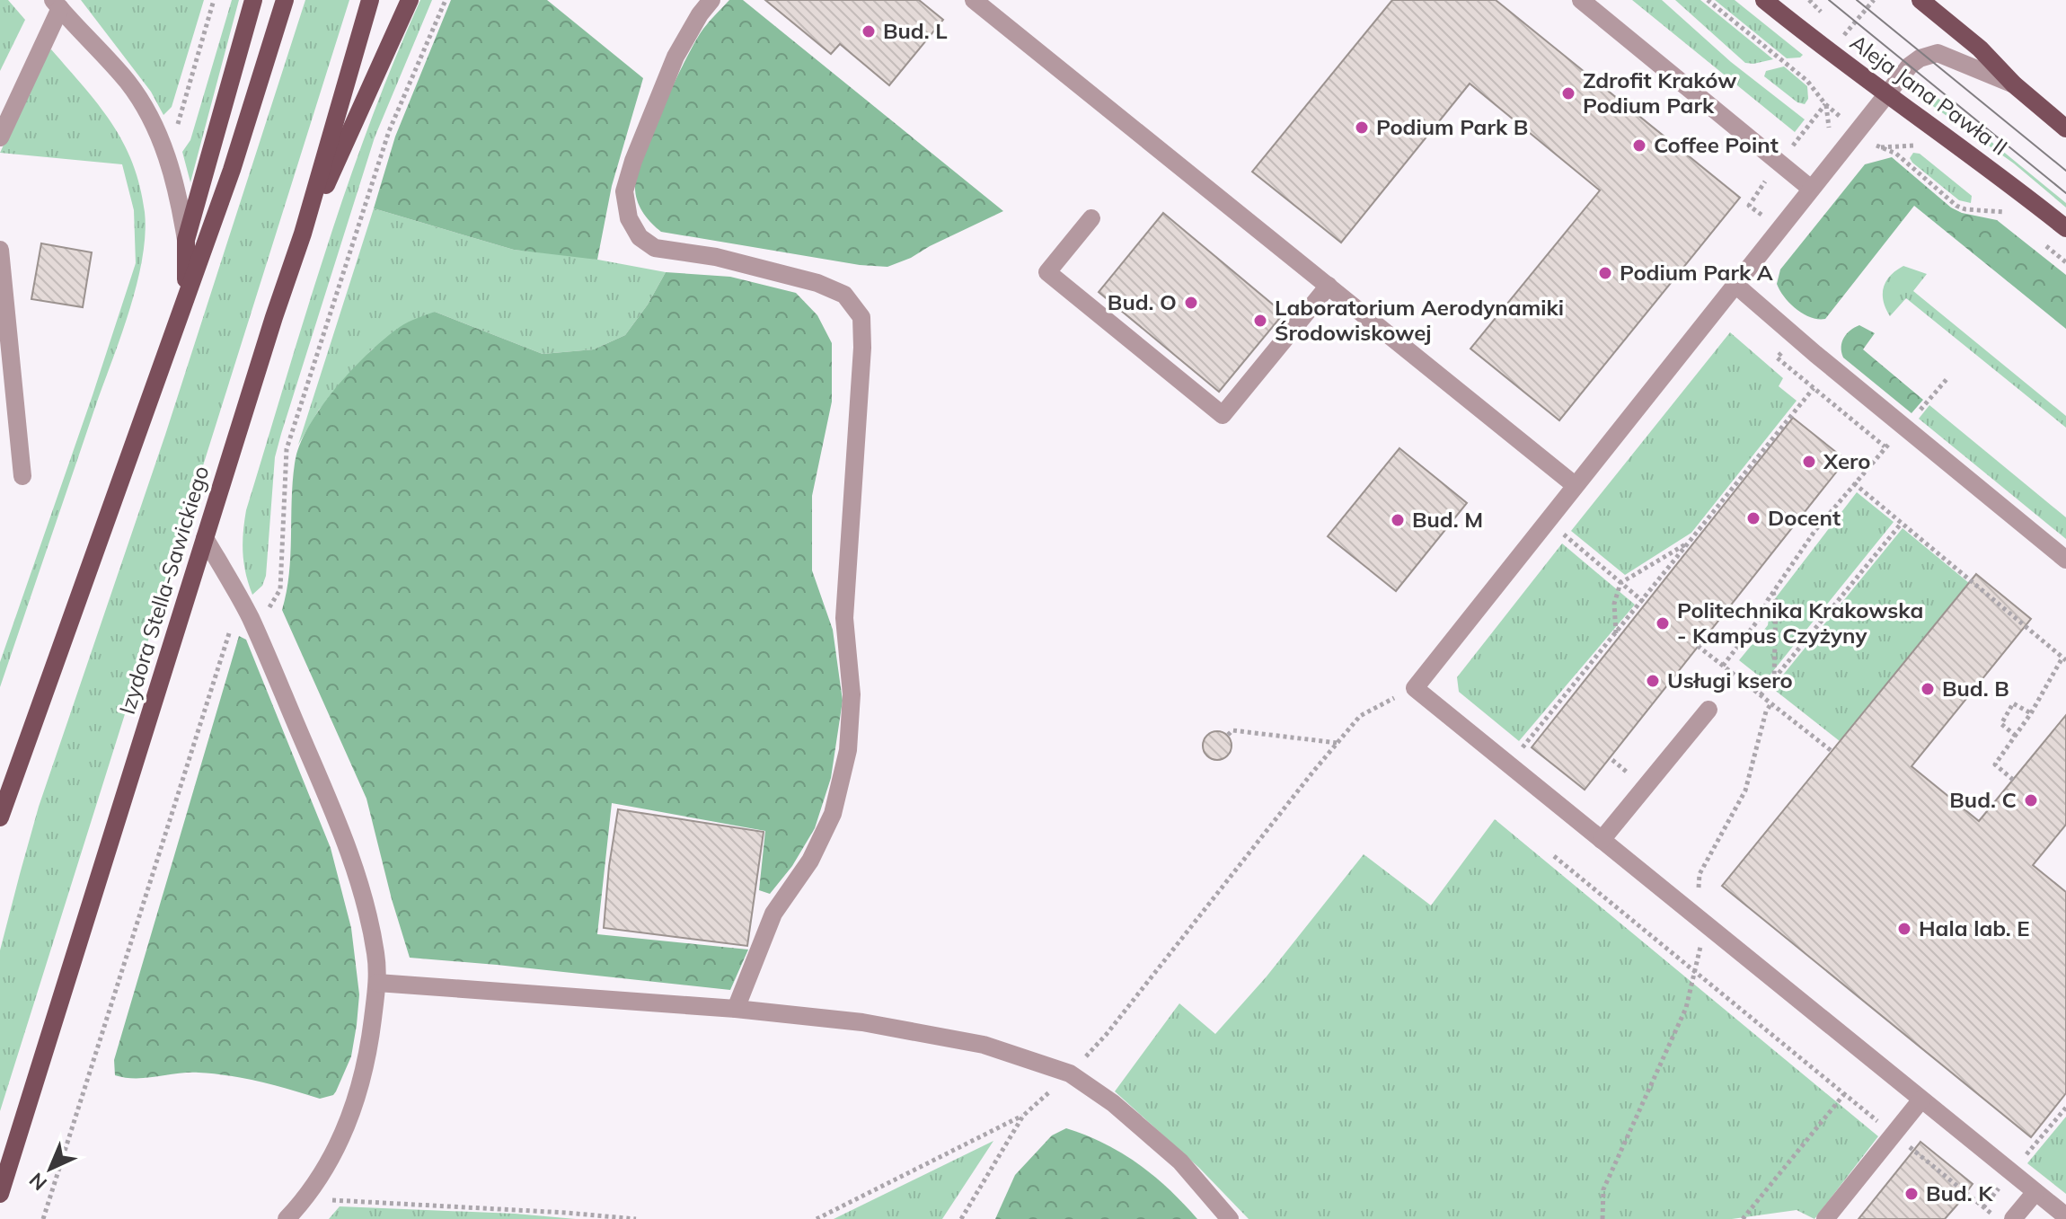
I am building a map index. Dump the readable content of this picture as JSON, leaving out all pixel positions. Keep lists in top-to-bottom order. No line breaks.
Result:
{"streets":{"main road":["Aleja Jana Pawła II","Izydora Stella-Sawickiego"]},"places":["Bud. L","Zdrofit Kraków Podium Park","Podium Park B","Coffee Point","Podium Park A","Bud. O","Laboratorium Aerodynamiki Środowiskowej","Xero","Docent","Bud. M","Politechnika Krakowska - Kampus Czyżyny","Usługi ksero","Bud. B","Bud. C","Hala lab. E","Bud. K"],"north":"bottom left"}
